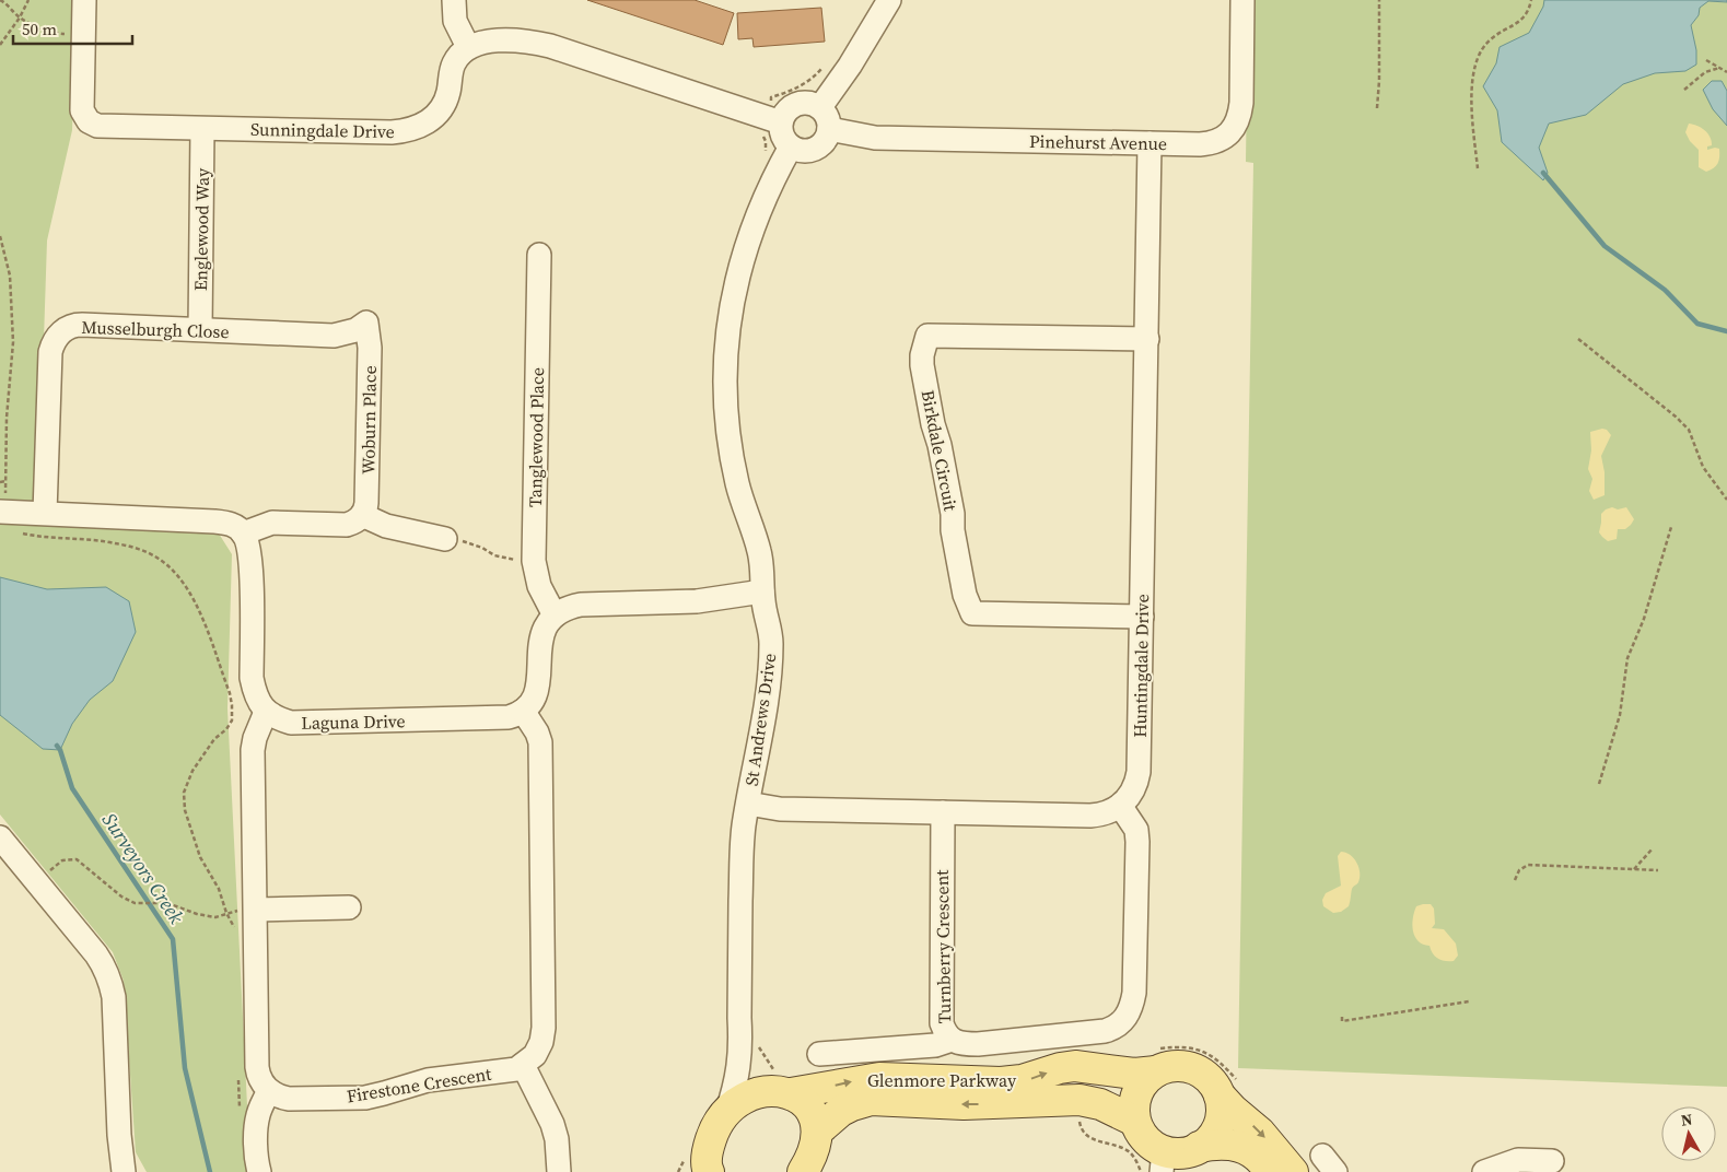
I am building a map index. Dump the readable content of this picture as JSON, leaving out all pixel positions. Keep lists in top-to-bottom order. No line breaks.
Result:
{"streets":{"main road":["Glenmore Parkway"],"street":["Sunningdale Drive","Pinehurst Avenue","Englewood Way","Musselburgh Close","Woburn Place","Tanglewood Place","Birkdale Circuit","Huntingdale Drive","St Andrews Drive","Laguna Drive","Turnberry Crescent","Firestone Crescent"]},"crossings":[["Sunningdale Drive","Englewood Way"],["Pinehurst Avenue","Huntingdale Drive"],["Pinehurst Avenue","St Andrews Drive"],["Englewood Way","Musselburgh Close"],["Musselburgh Close","Woburn Place"],["Birkdale Circuit","Huntingdale Drive"],["Huntingdale Drive","Turnberry Crescent"],["St Andrews Drive","Glenmore Parkway"]],"water":["Surveyors Creek"],"scale_bar":"50 m","north":"top"}
